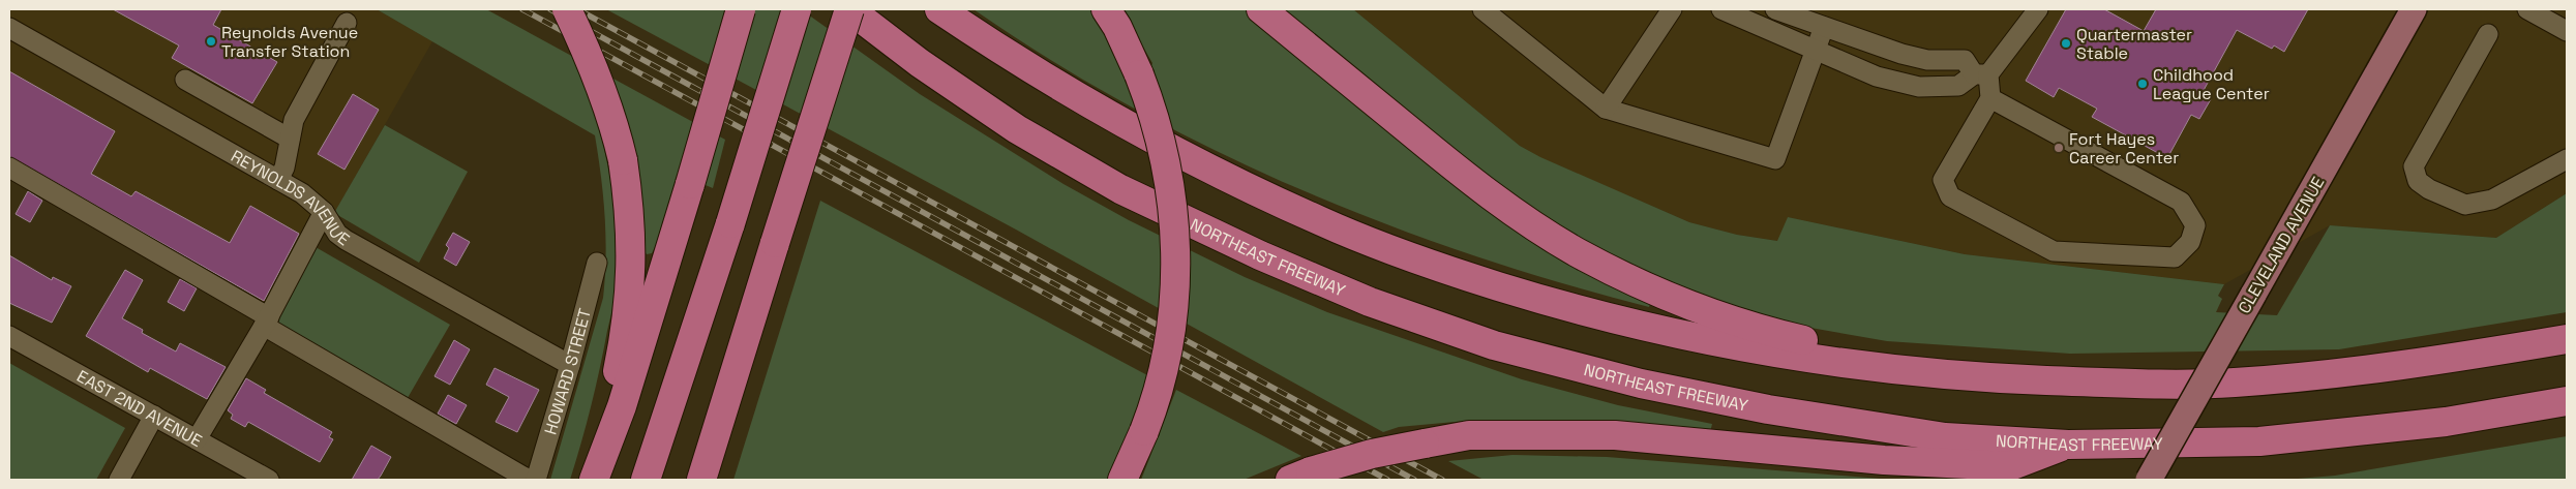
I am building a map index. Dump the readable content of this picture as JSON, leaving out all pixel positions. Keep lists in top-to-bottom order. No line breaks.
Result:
{"streets":{"highway":["NORTHEAST FREEWAY"],"main road":["CLEVELAND AVENUE"],"street":["REYNOLDS AVENUE","HOWARD STREET","EAST 2ND AVENUE"]},"crossings":[["REYNOLDS AVENUE","HOWARD STREET"]],"places":["Reynolds Avenue Transfer Station","Quartermaster Stable","Childhood League Center","Fort Hayes Career Center"]}
